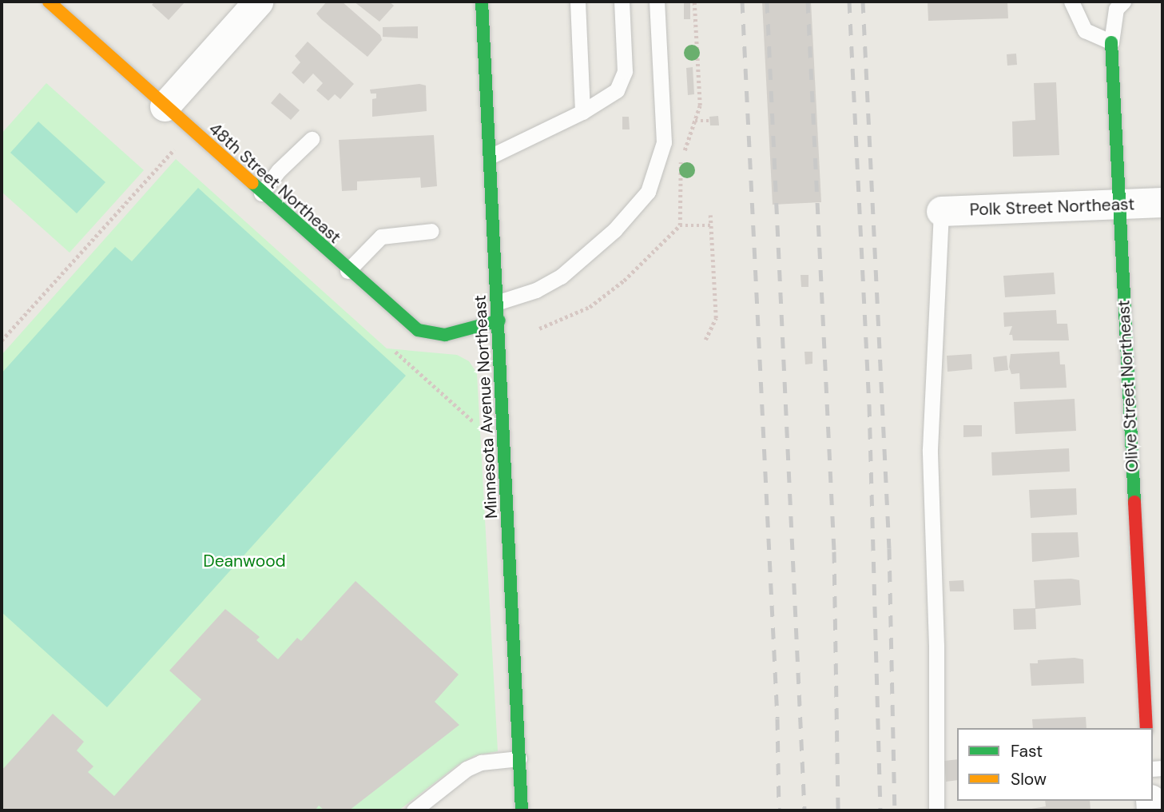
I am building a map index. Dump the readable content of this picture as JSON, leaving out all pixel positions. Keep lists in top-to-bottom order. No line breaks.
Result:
{"streets":{"street":["48th Street Northeast","Polk Street Northeast","Olive Street Northeast","Minnesota Avenue Northeast"]},"crossings":[["48th Street Northeast","Minnesota Avenue Northeast"],["Polk Street Northeast","Olive Street Northeast"]],"parks":["Deanwood"],"legend":["Fast","Slow"]}
